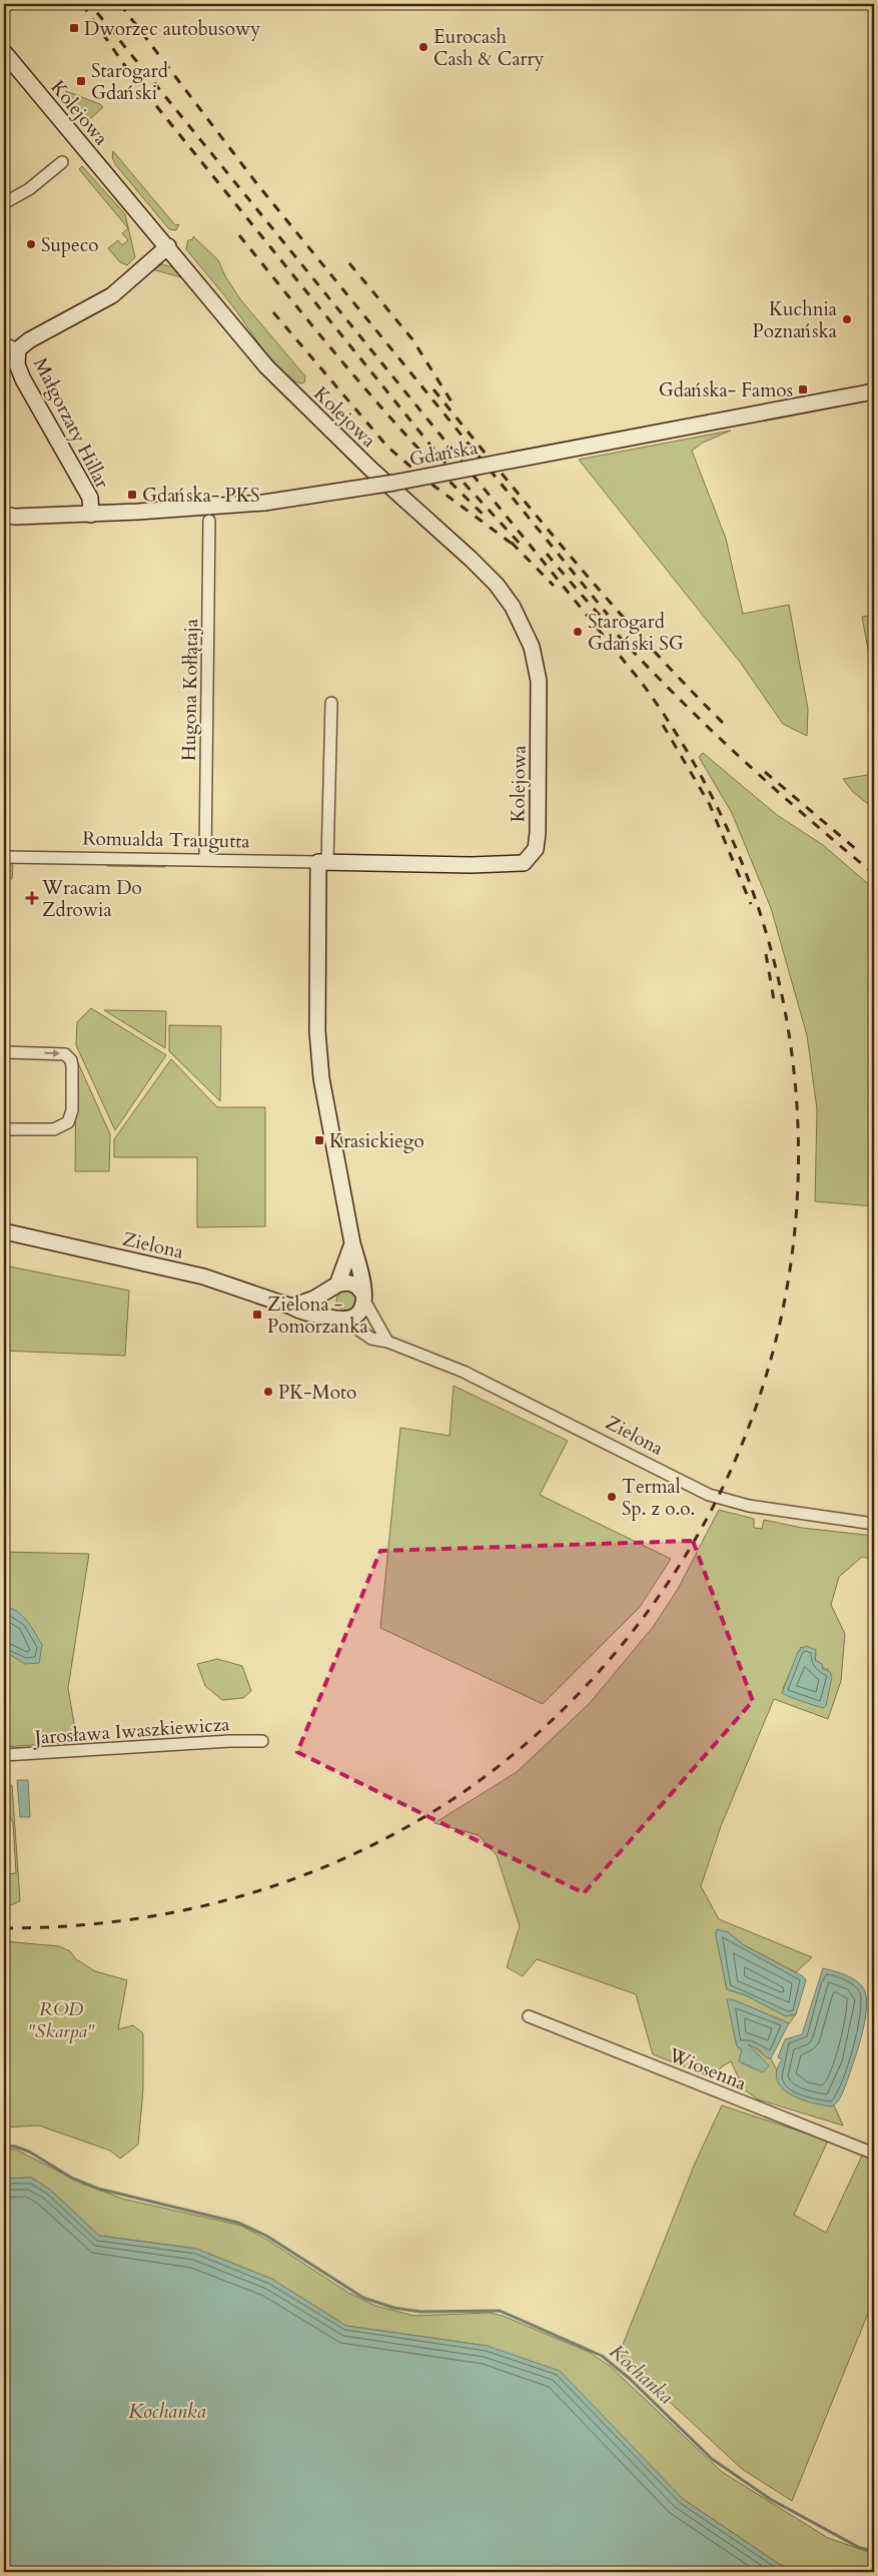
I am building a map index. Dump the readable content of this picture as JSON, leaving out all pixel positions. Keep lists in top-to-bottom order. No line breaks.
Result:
{"streets":{"street":["Kolejowa","Małgorzaty Hillar","Gdańska","Hugona Kołłątaja","Romualda Traugutta","Zielona","Jarosława Iwaszkiewicza","Wiosenna"]},"crossings":[["Kolejowa","Małgorzaty Hillar"],["Kolejowa","Romualda Traugutta"],["Małgorzaty Hillar","Gdańska"],["Hugona Kołłątaja","Romualda Traugutta"]],"water":["Kochanka"],"parks":["ROD \"Skarpa\""],"places":{"transit":["Dworzec autobusowy","Starogard Gdański","Gdańska- Famos","Gdańska- PKS","Krasickiego","Zielona - Pomorzanka"],"other":["Eurocash Cash & Carry","Supeco","Kuchnia Poznańska","Starogard Gdański SG","PK-Moto","Termal Sp. z o.o."],"health":["Wracam Do Zdrowia"]}}
